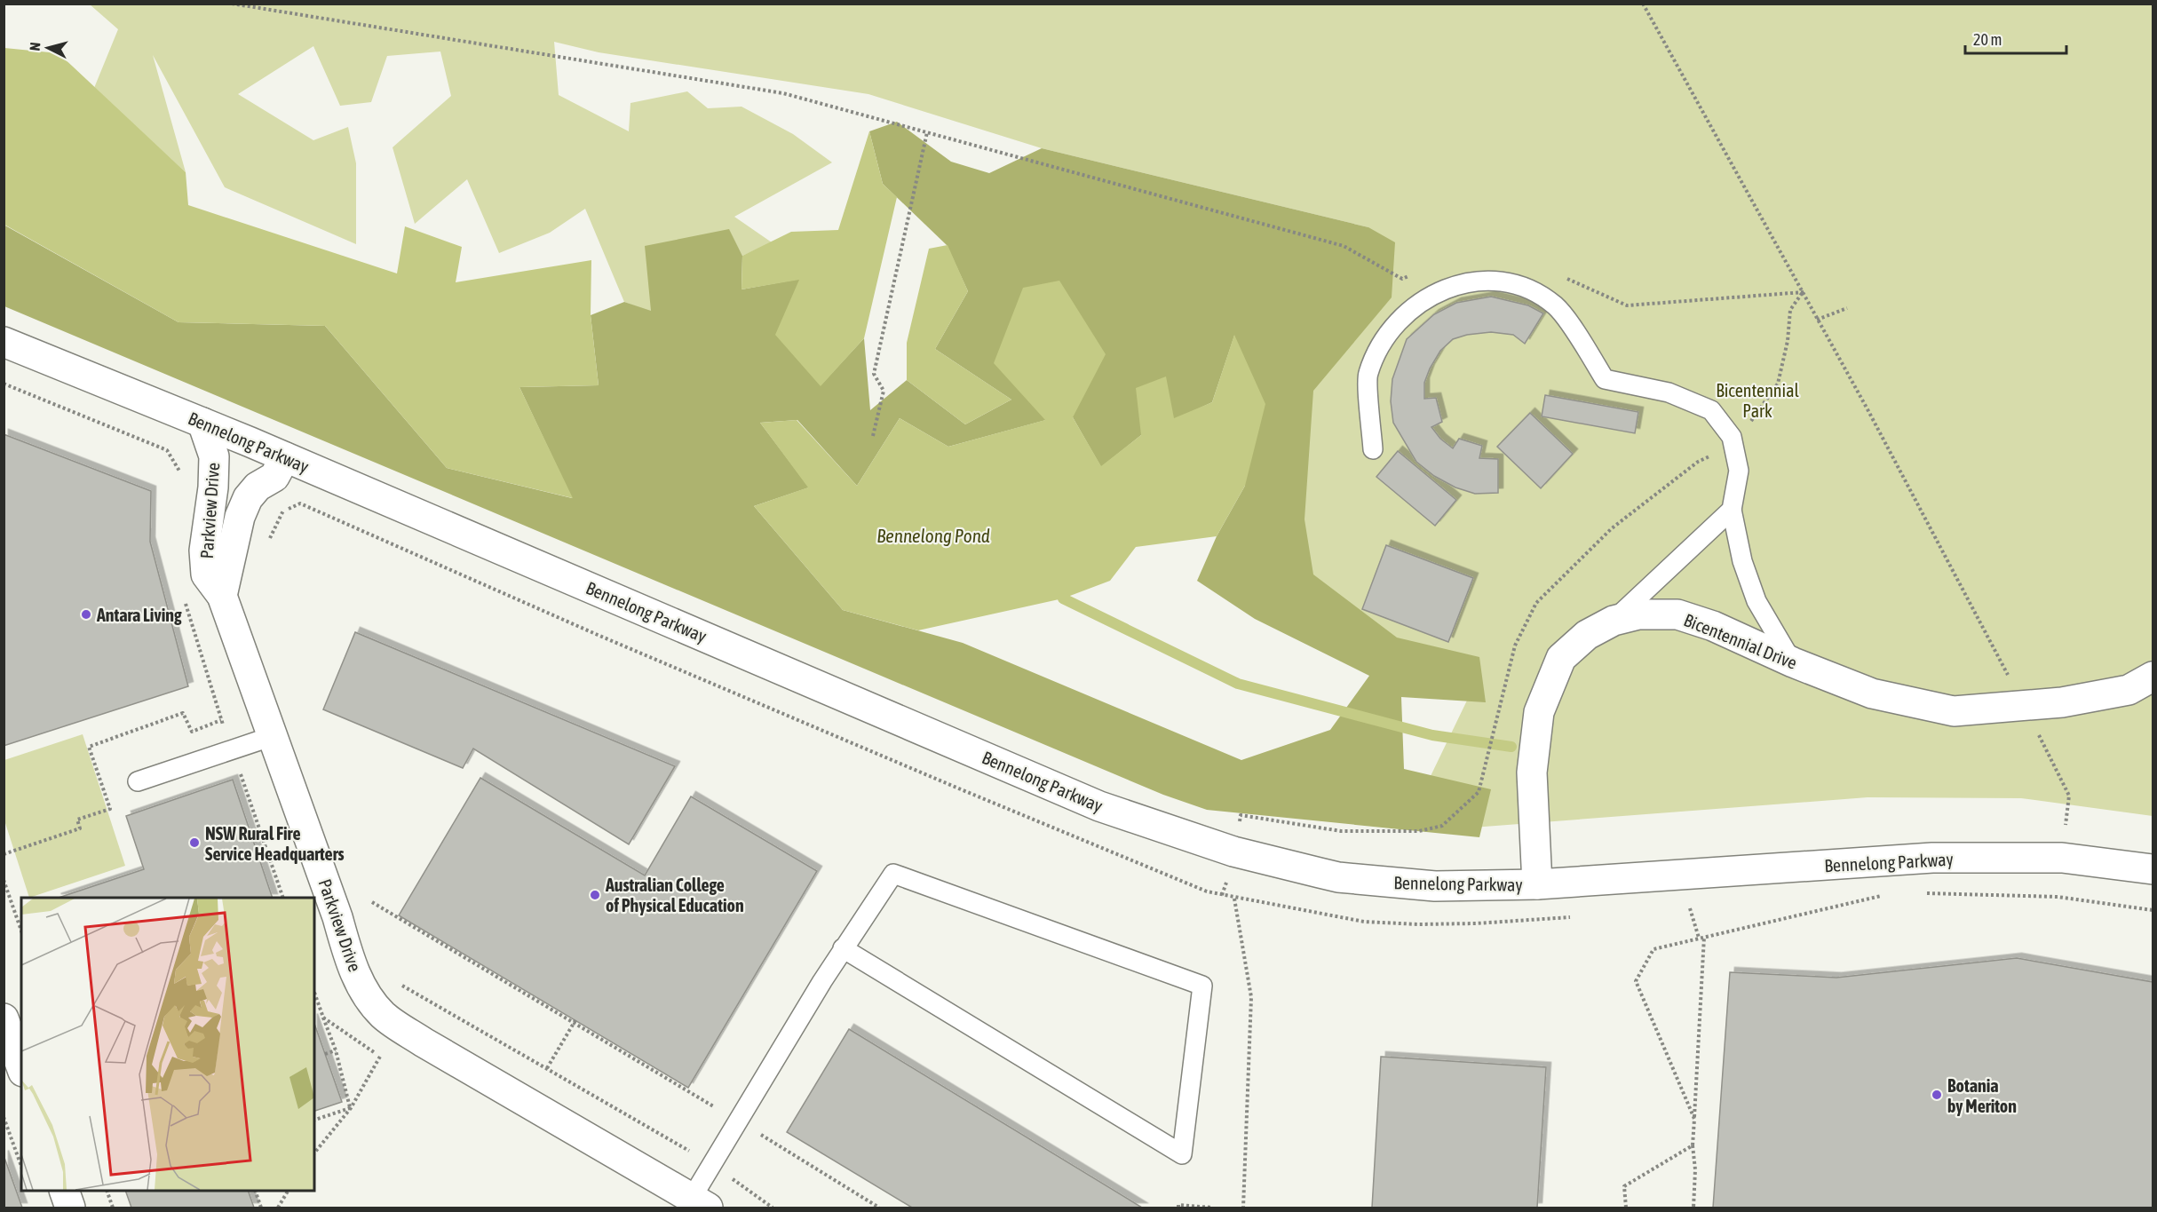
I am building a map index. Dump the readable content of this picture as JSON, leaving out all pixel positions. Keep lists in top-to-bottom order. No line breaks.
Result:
{"streets":{"street":["Bennelong Parkway","Parkview Drive","Bicentennial Drive"]},"crossings":[["Bennelong Parkway","Parkview Drive"],["Bennelong Parkway","Bicentennial Drive"]],"water":["Bennelong Pond"],"parks":["Bicentennial Park"],"places":["Antara Living","NSW Rural Fire Service Headquarters","Australian College of Physical Education","Botania by Meriton"],"scale_bar":"20 m","north":"left"}
